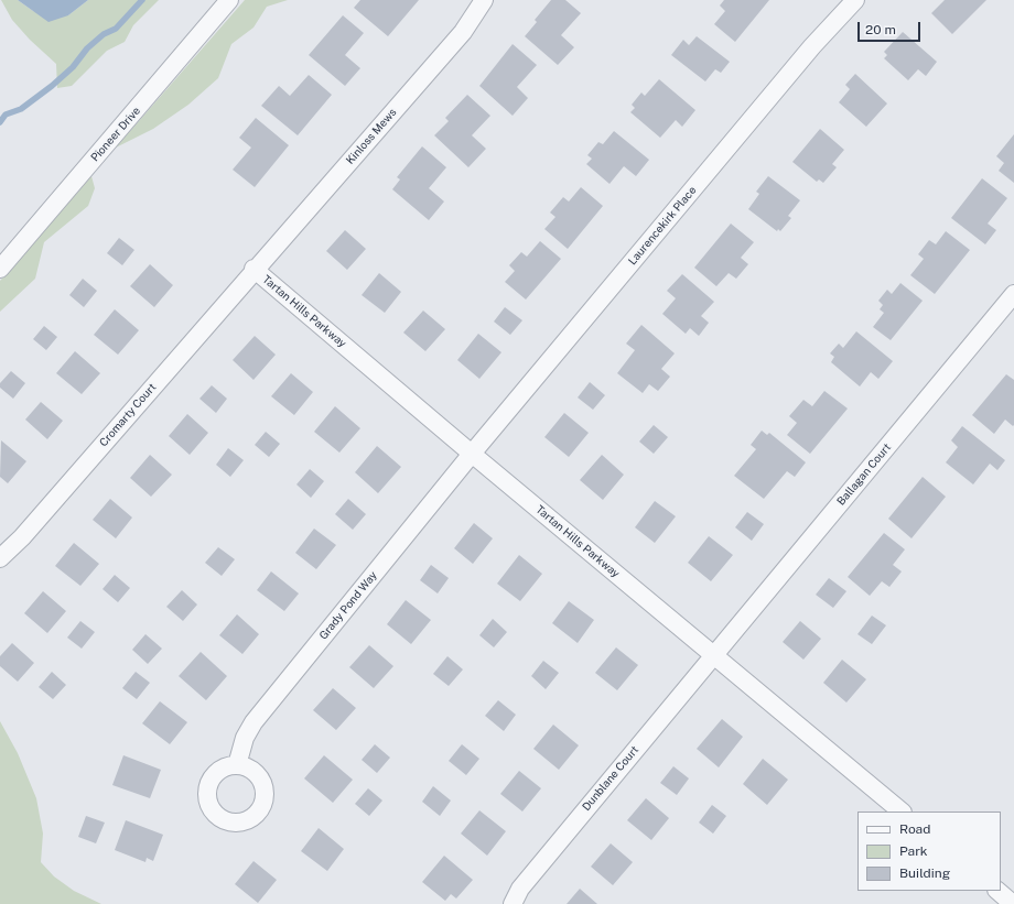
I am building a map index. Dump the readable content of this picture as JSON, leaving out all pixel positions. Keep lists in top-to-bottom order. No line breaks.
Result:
{"streets":{"street":["Pioneer Drive","Kinloss Mews","Laurencekirk Place","Tartan Hills Parkway","Cromarty Court","Ballagan Court","Grady Pond Way","Dunblane Court"]},"crossings":[["Kinloss Mews","Tartan Hills Parkway"],["Kinloss Mews","Cromarty Court"],["Laurencekirk Place","Tartan Hills Parkway"],["Laurencekirk Place","Grady Pond Way"],["Tartan Hills Parkway","Cromarty Court"],["Tartan Hills Parkway","Ballagan Court"],["Tartan Hills Parkway","Grady Pond Way"],["Tartan Hills Parkway","Dunblane Court"],["Ballagan Court","Dunblane Court"]],"legend":["Road","Park","Building"],"scale_bar":"20 m"}
